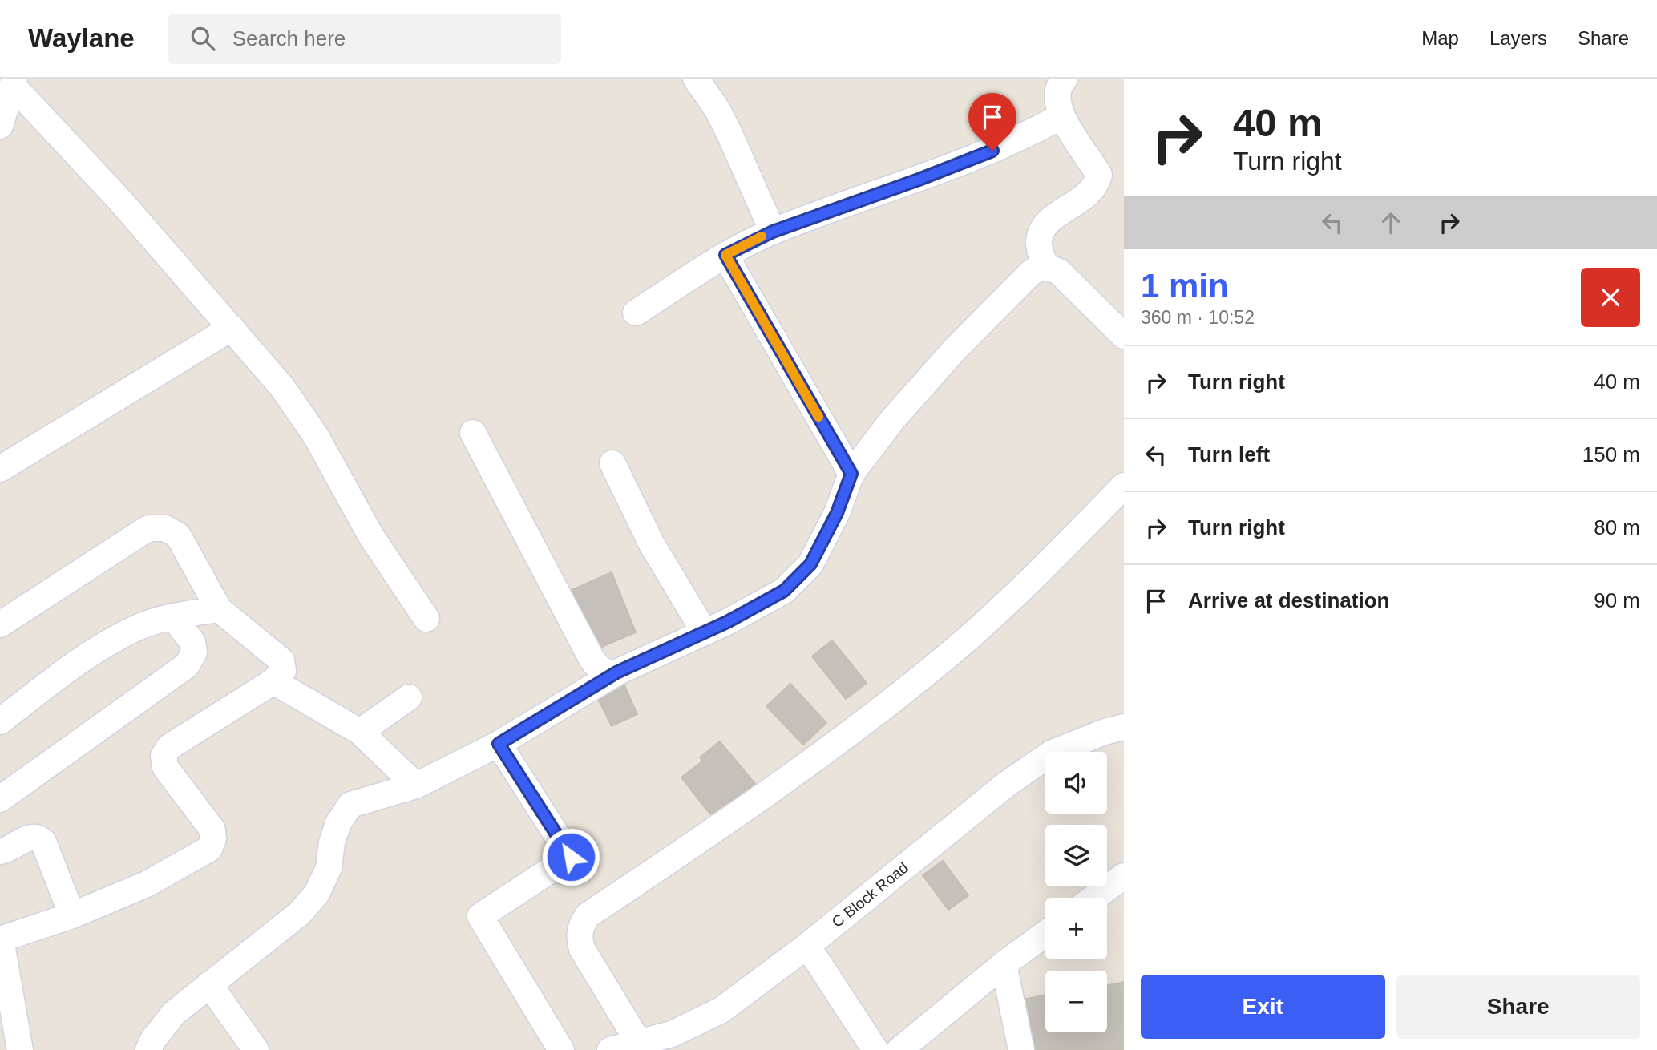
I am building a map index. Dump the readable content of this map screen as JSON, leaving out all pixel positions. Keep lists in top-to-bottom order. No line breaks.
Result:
{"streets":{"street":["C Block Road"]},"page":{"header":"Waylane","search":"Search here","nav":["Map","Layers","Share"],"turn":["40 m","Turn right"],"heading":["1 min","360 m · 10:52"],"list":[{"name":"Turn right","value":"40 m"},{"name":"Turn left","value":"150 m"},{"name":"Turn right","value":"80 m"},{"name":"Arrive at destination","value":"90 m"}],"map_buttons":["+","−"],"buttons":["Exit","Share"]}}
